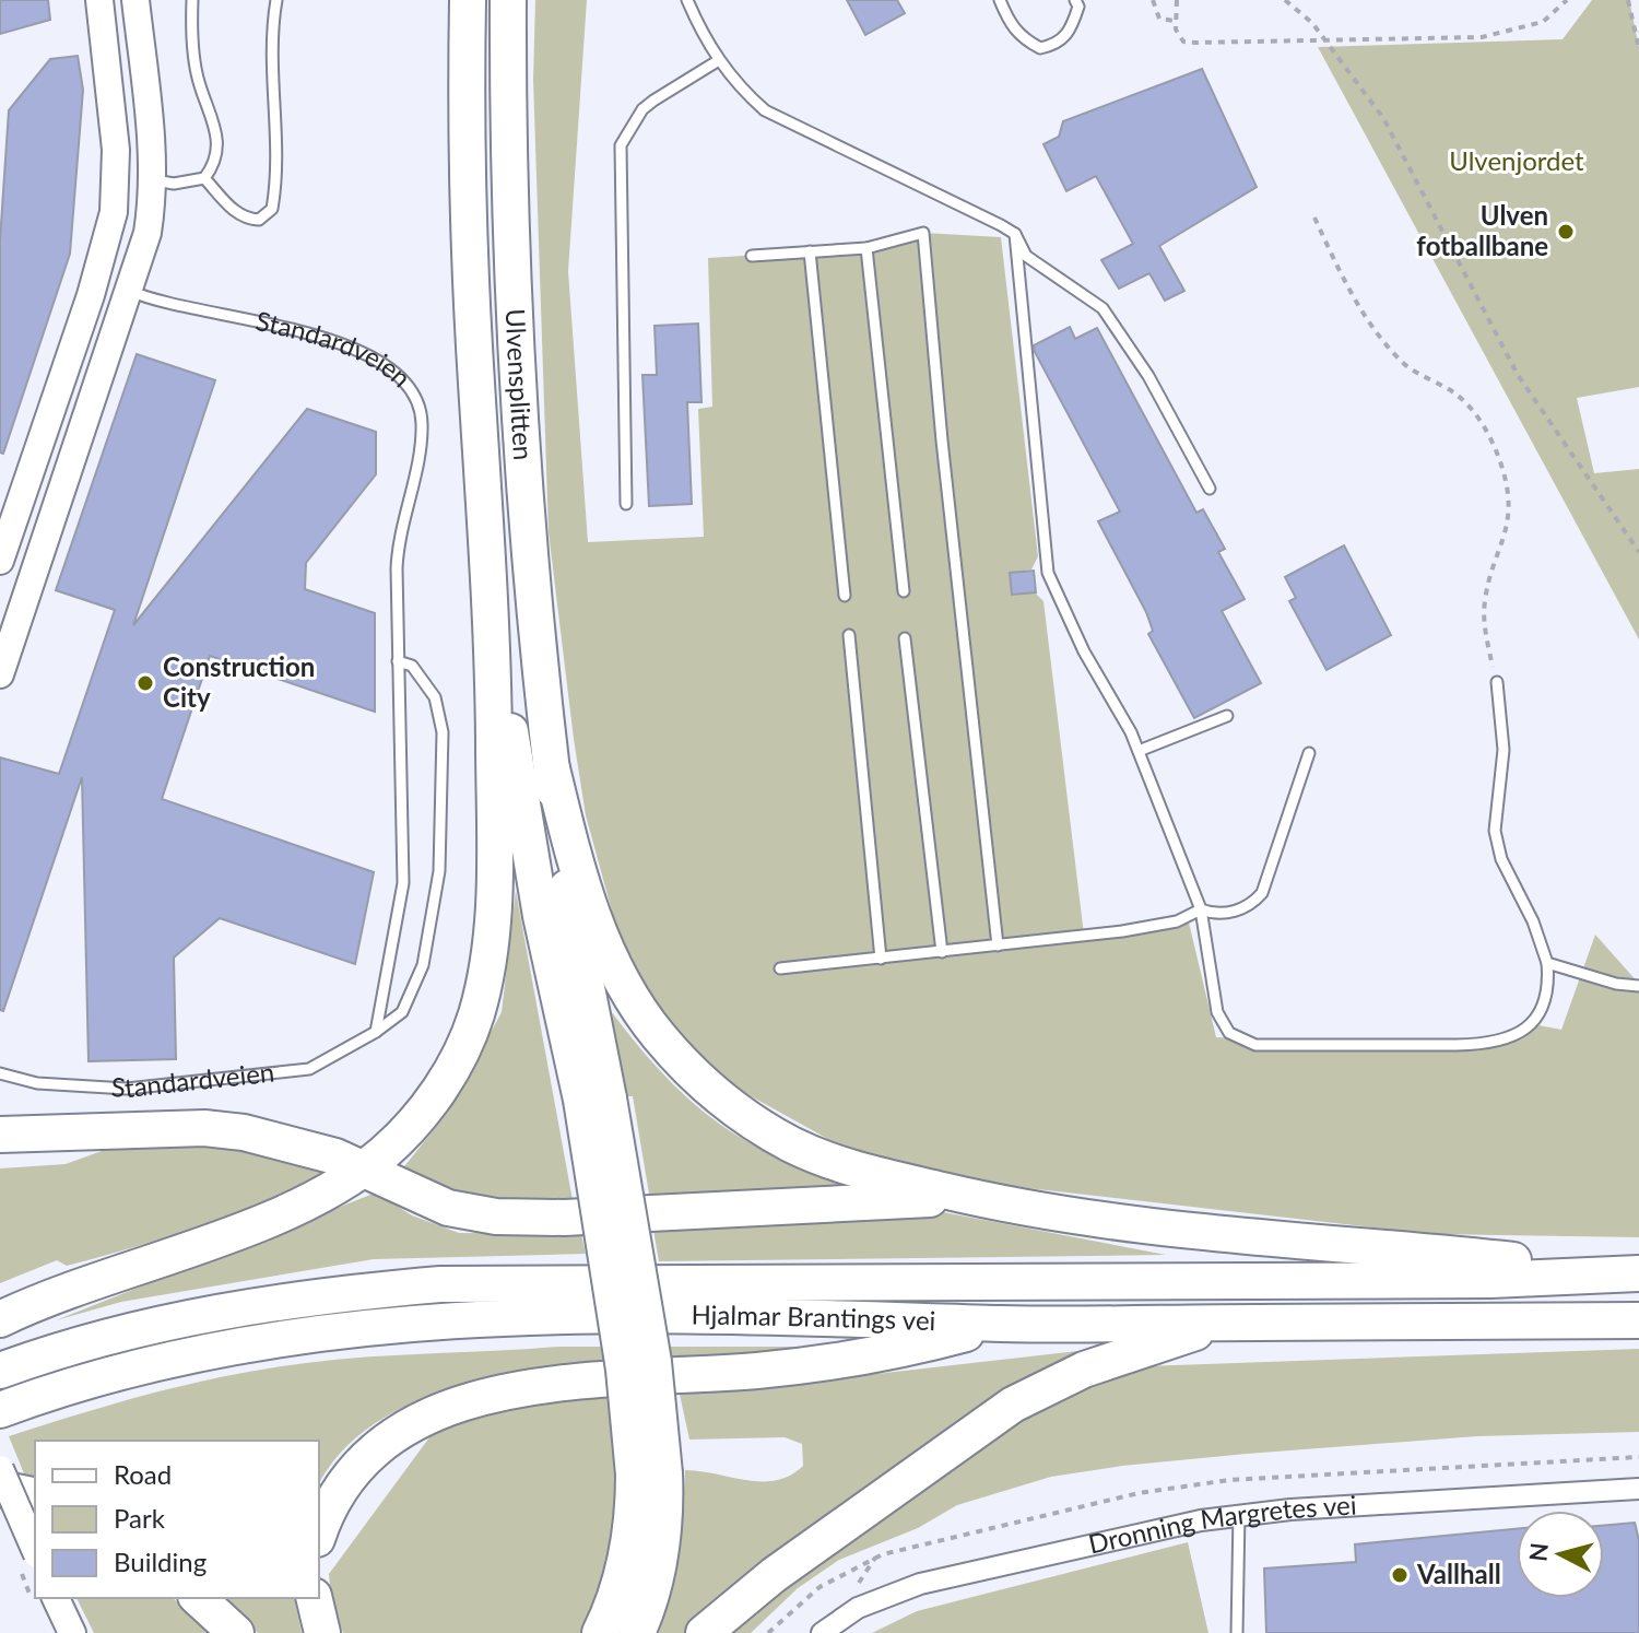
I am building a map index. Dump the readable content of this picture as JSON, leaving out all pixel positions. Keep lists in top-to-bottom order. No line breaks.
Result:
{"streets":{"highway":["Ulvensplitten","Hjalmar Brantings vei"],"street":["Dronning Margretes vei"],"lane":["Standardveien"]},"parks":["Ulvenjordet"],"places":["Ulven fotballbane","Construction City","Vallhall"],"legend":["Road","Park","Building"],"north":"left"}
